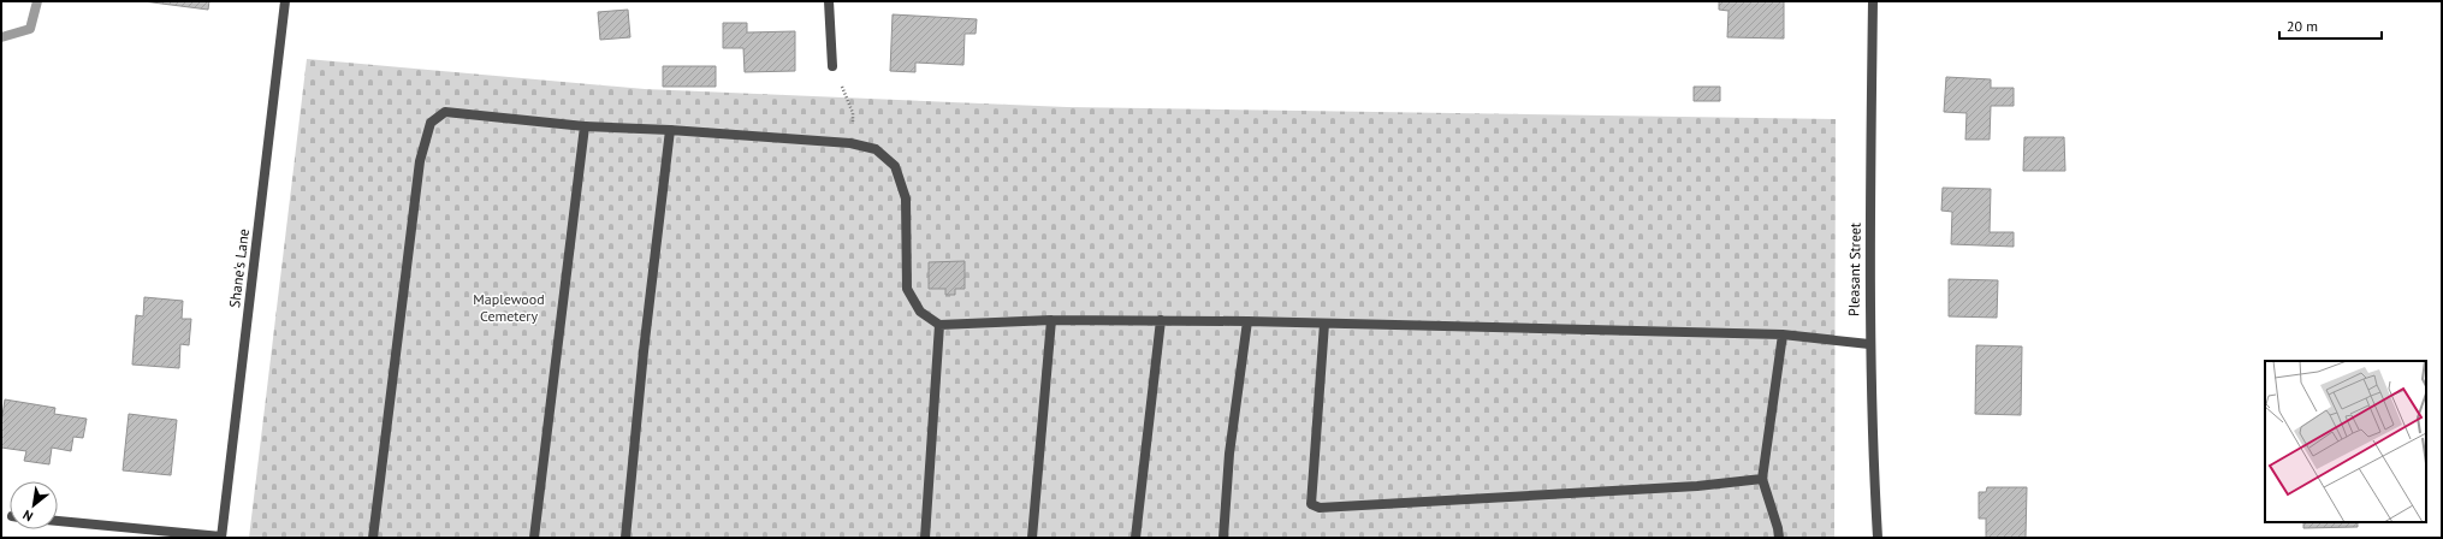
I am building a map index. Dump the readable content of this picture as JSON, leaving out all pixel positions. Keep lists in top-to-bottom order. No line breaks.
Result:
{"streets":{"street":["Shane's Lane","Pleasant Street"]},"parks":["Maplewood Cemetery"],"scale_bar":"20 m","north":"bottom left"}
